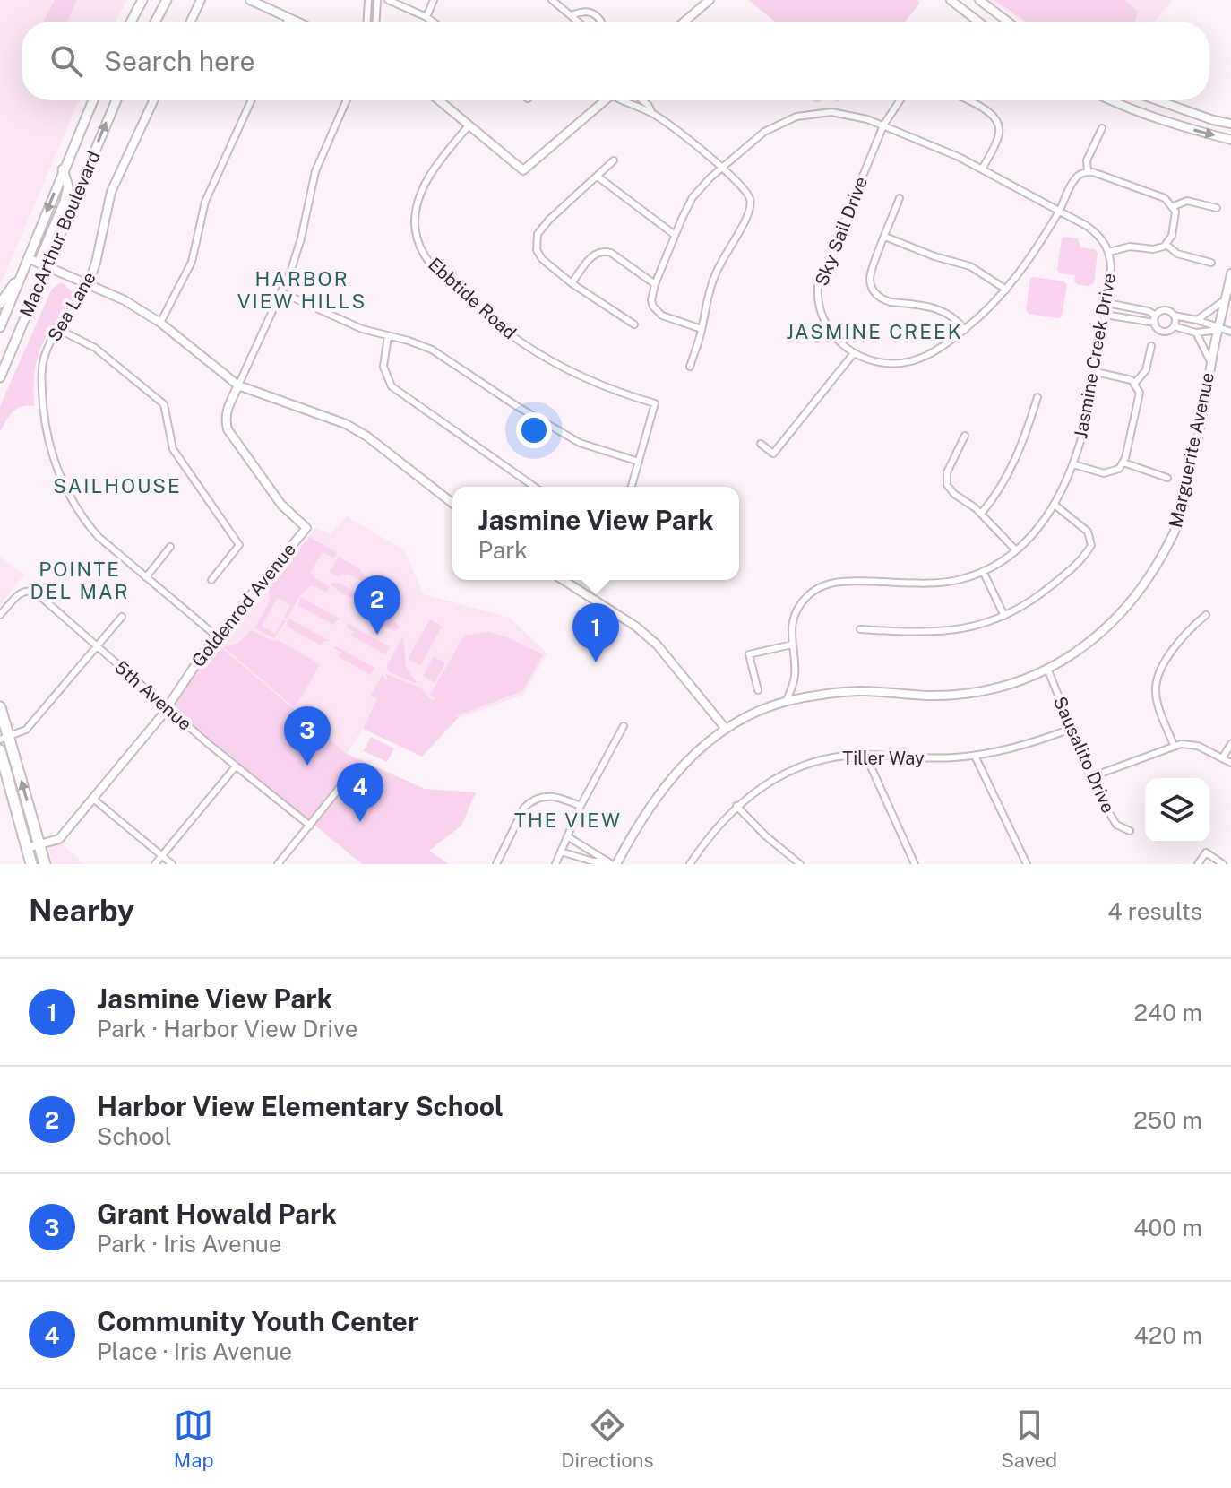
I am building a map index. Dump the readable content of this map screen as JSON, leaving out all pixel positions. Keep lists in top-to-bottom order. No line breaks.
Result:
{"streets":{"main road":["MacArthur Boulevard"],"street":["Sky Sail Drive","Ebbtide Road","Sea Lane","Jasmine Creek Drive","Marguerite Avenue","Goldenrod Avenue","5th Avenue","Sausalito Drive","Tiller Way"]},"crossings":[["Sky Sail Drive","Jasmine Creek Drive"],["Sea Lane","Goldenrod Avenue"],["Jasmine Creek Drive","Marguerite Avenue"],["Marguerite Avenue","Sausalito Drive"],["Goldenrod Avenue","5th Avenue"],["Sausalito Drive","Tiller Way"]],"districts":["HARBOR VIEW HILLS","JASMINE CREEK","SAILHOUSE","POINTE DEL MAR","THE VIEW"],"page":{"search":"Search here","popup":["Jasmine View Park","Park"],"pins":["2","1","3","4"],"heading":["Nearby","4 results"],"list":[{"mark":"1","name":"Jasmine View Park","note":"Park · Harbor View Drive","value":"240 m"},{"mark":"2","name":"Harbor View Elementary School","note":"School","value":"250 m"},{"mark":"3","name":"Grant Howald Park","note":"Park · Iris Avenue","value":"400 m"},{"mark":"4","name":"Community Youth Center","note":"Place · Iris Avenue","value":"420 m"}],"nav":["Map","Directions","Saved"]}}
